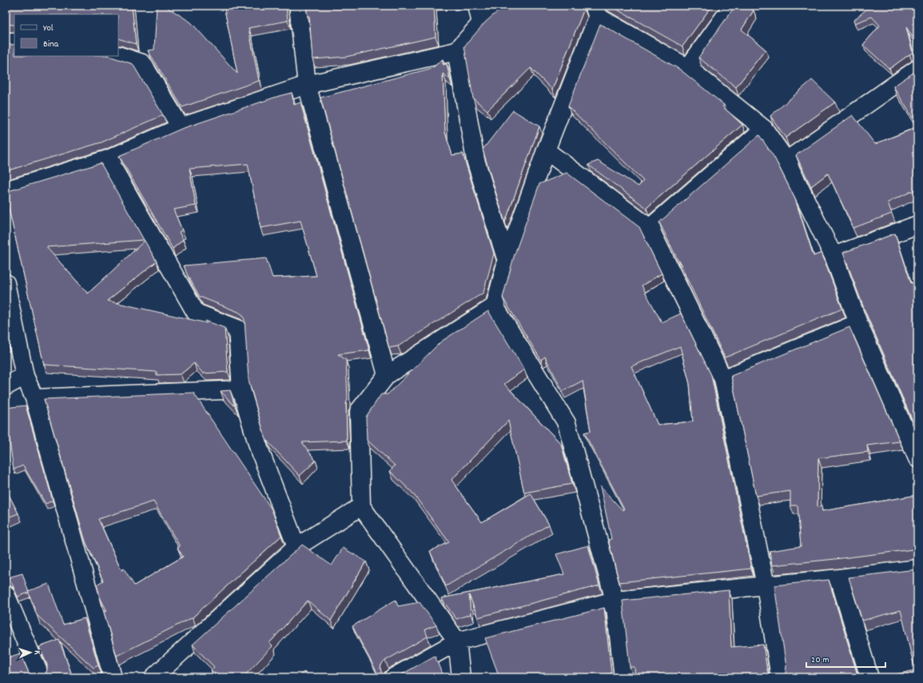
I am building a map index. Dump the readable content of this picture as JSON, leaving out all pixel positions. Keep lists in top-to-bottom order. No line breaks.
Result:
{"legend":["Yol","Bina"],"scale_bar":"20 m","north":"right"}
